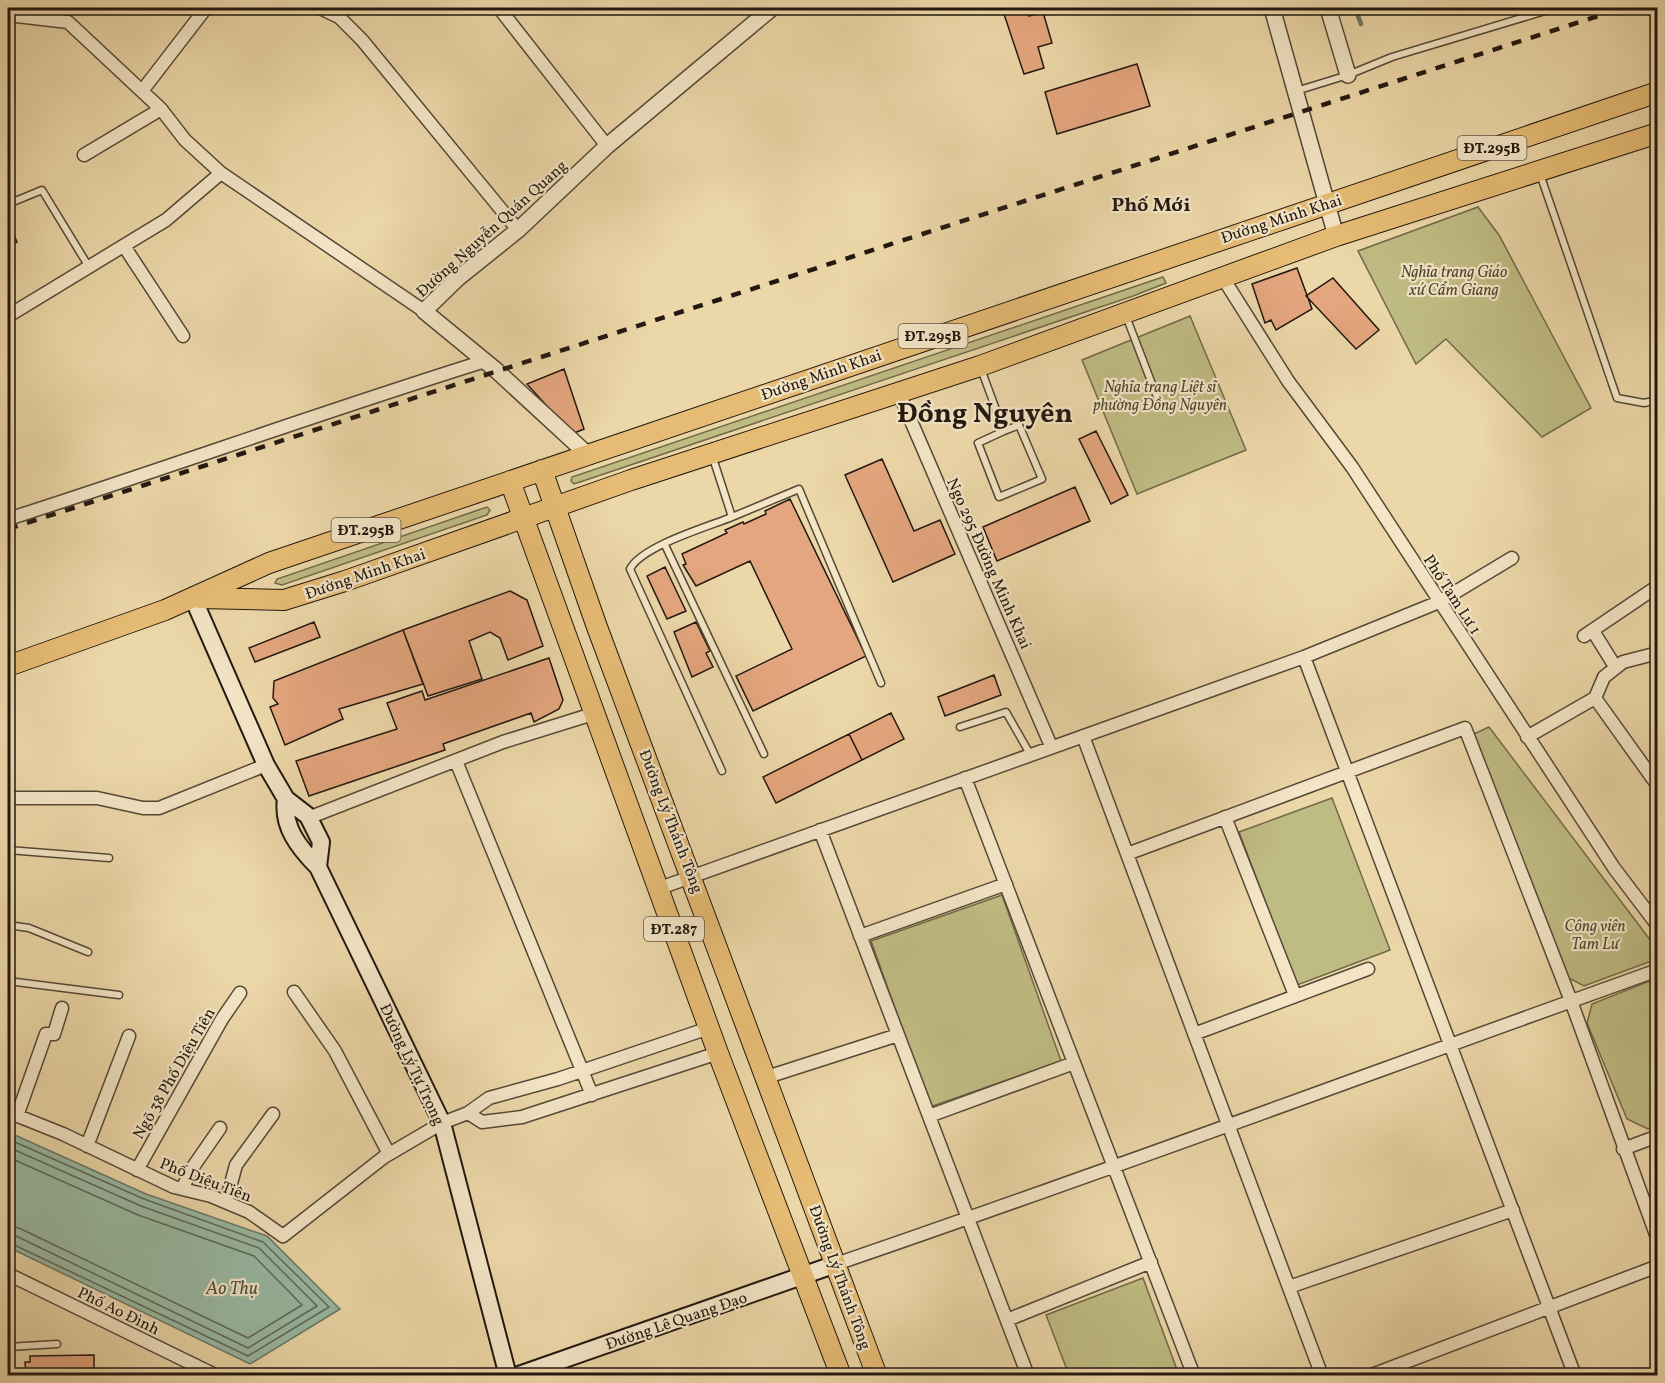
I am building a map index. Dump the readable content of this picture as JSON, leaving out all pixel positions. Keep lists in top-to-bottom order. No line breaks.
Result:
{"streets":{"main road":["ĐT.295B","Đường Minh Khai","Đường Lý Thánh Tông","ĐT.287","Đường Lý Tự Trọng","Đường Lê Quang Đạo"],"street":["Đường Nguyễn Quán Quang","Ngo 295 Đường Minh Khai","Phố Tam Lư 1","Ngõ 38 Phố Diệu Tiên","Phố Diệu Tiên","Phố Ao Đình"]},"crossings":[["Đường Minh Khai","Đường Nguyễn Quán Quang"],["Đường Minh Khai","Ngo 295 Đường Minh Khai"],["Đường Minh Khai","Phố Tam Lư 1"],["Đường Minh Khai","Đường Lý Thánh Tông"],["Đường Minh Khai","Đường Lý Tự Trọng"],["Đường Lý Thánh Tông","Phố Diệu Tiên"],["Đường Lý Thánh Tông","Đường Lê Quang Đạo"],["Đường Lý Tự Trọng","Phố Diệu Tiên"],["Ngõ 38 Phố Diệu Tiên","Phố Diệu Tiên"]],"districts":["Phố Mới","Đồng Nguyên"],"water":["Ao Thụ"],"parks":["Nghĩa trang Giáo xứ Cẩm Giang","Nghĩa trang Liệt sĩ phường Đồng Nguyên","Công viên Tam Lư"]}
